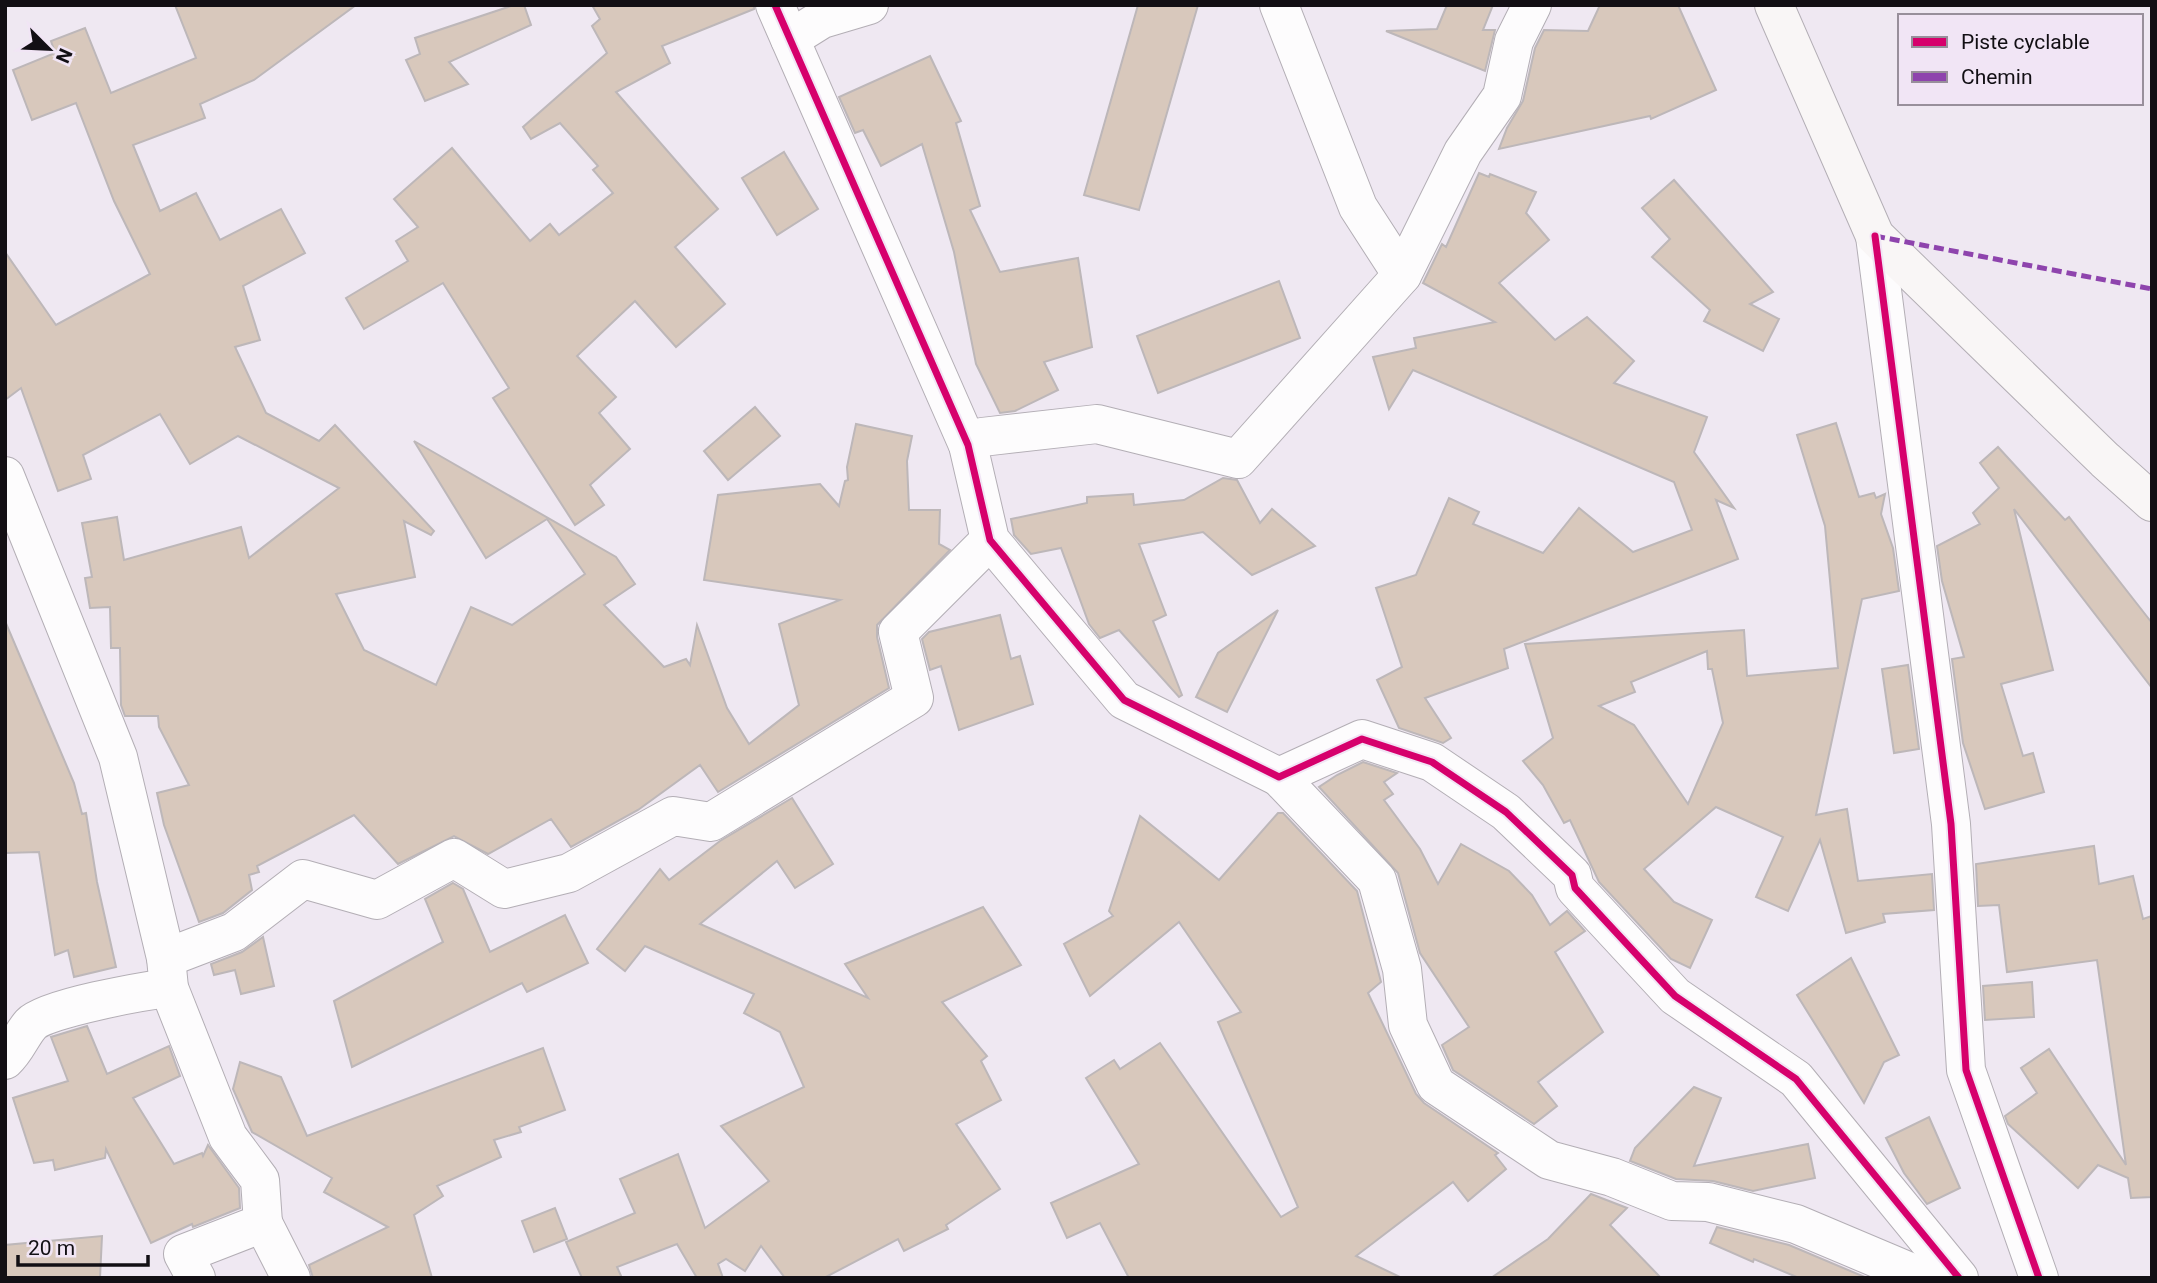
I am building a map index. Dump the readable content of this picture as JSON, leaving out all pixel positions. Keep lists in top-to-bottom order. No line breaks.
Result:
{"legend":["Piste cyclable","Chemin"],"scale_bar":"20 m","north":"bottom right"}
